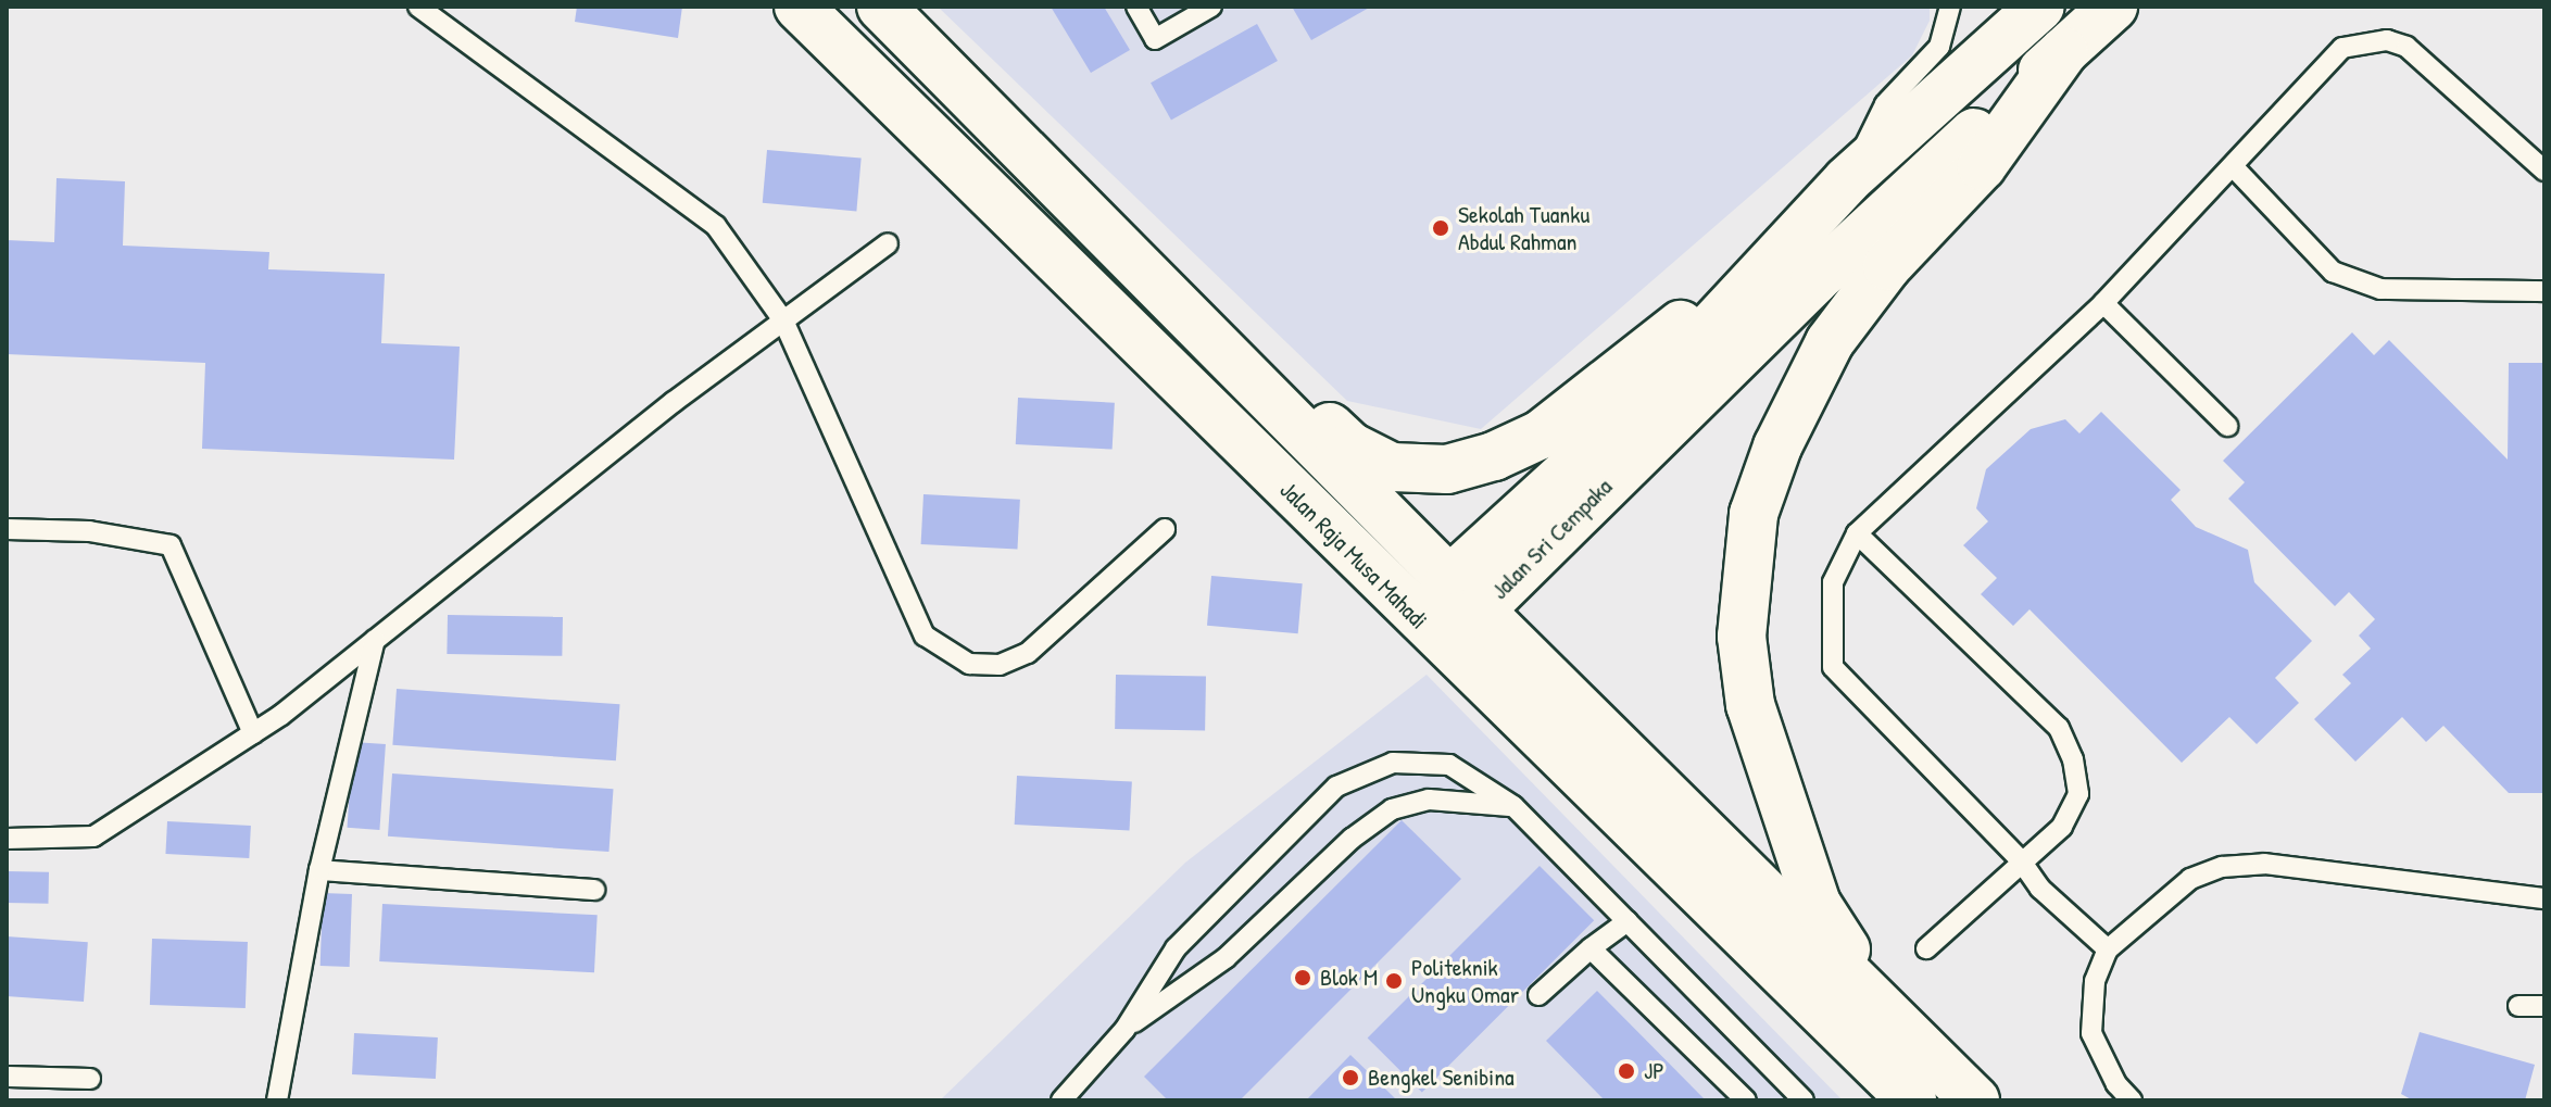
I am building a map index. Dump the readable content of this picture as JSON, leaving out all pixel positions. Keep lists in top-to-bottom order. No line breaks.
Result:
{"streets":{"main road":["Jalan Sri Cempaka","Jalan Raja Musa Mahadi"]},"crossings":[["Jalan Sri Cempaka","Jalan Raja Musa Mahadi"]],"places":["Sekolah Tuanku Abdul Rahman","Blok M","Politeknik Ungku Omar","JP","Bengkel Senibina"]}
